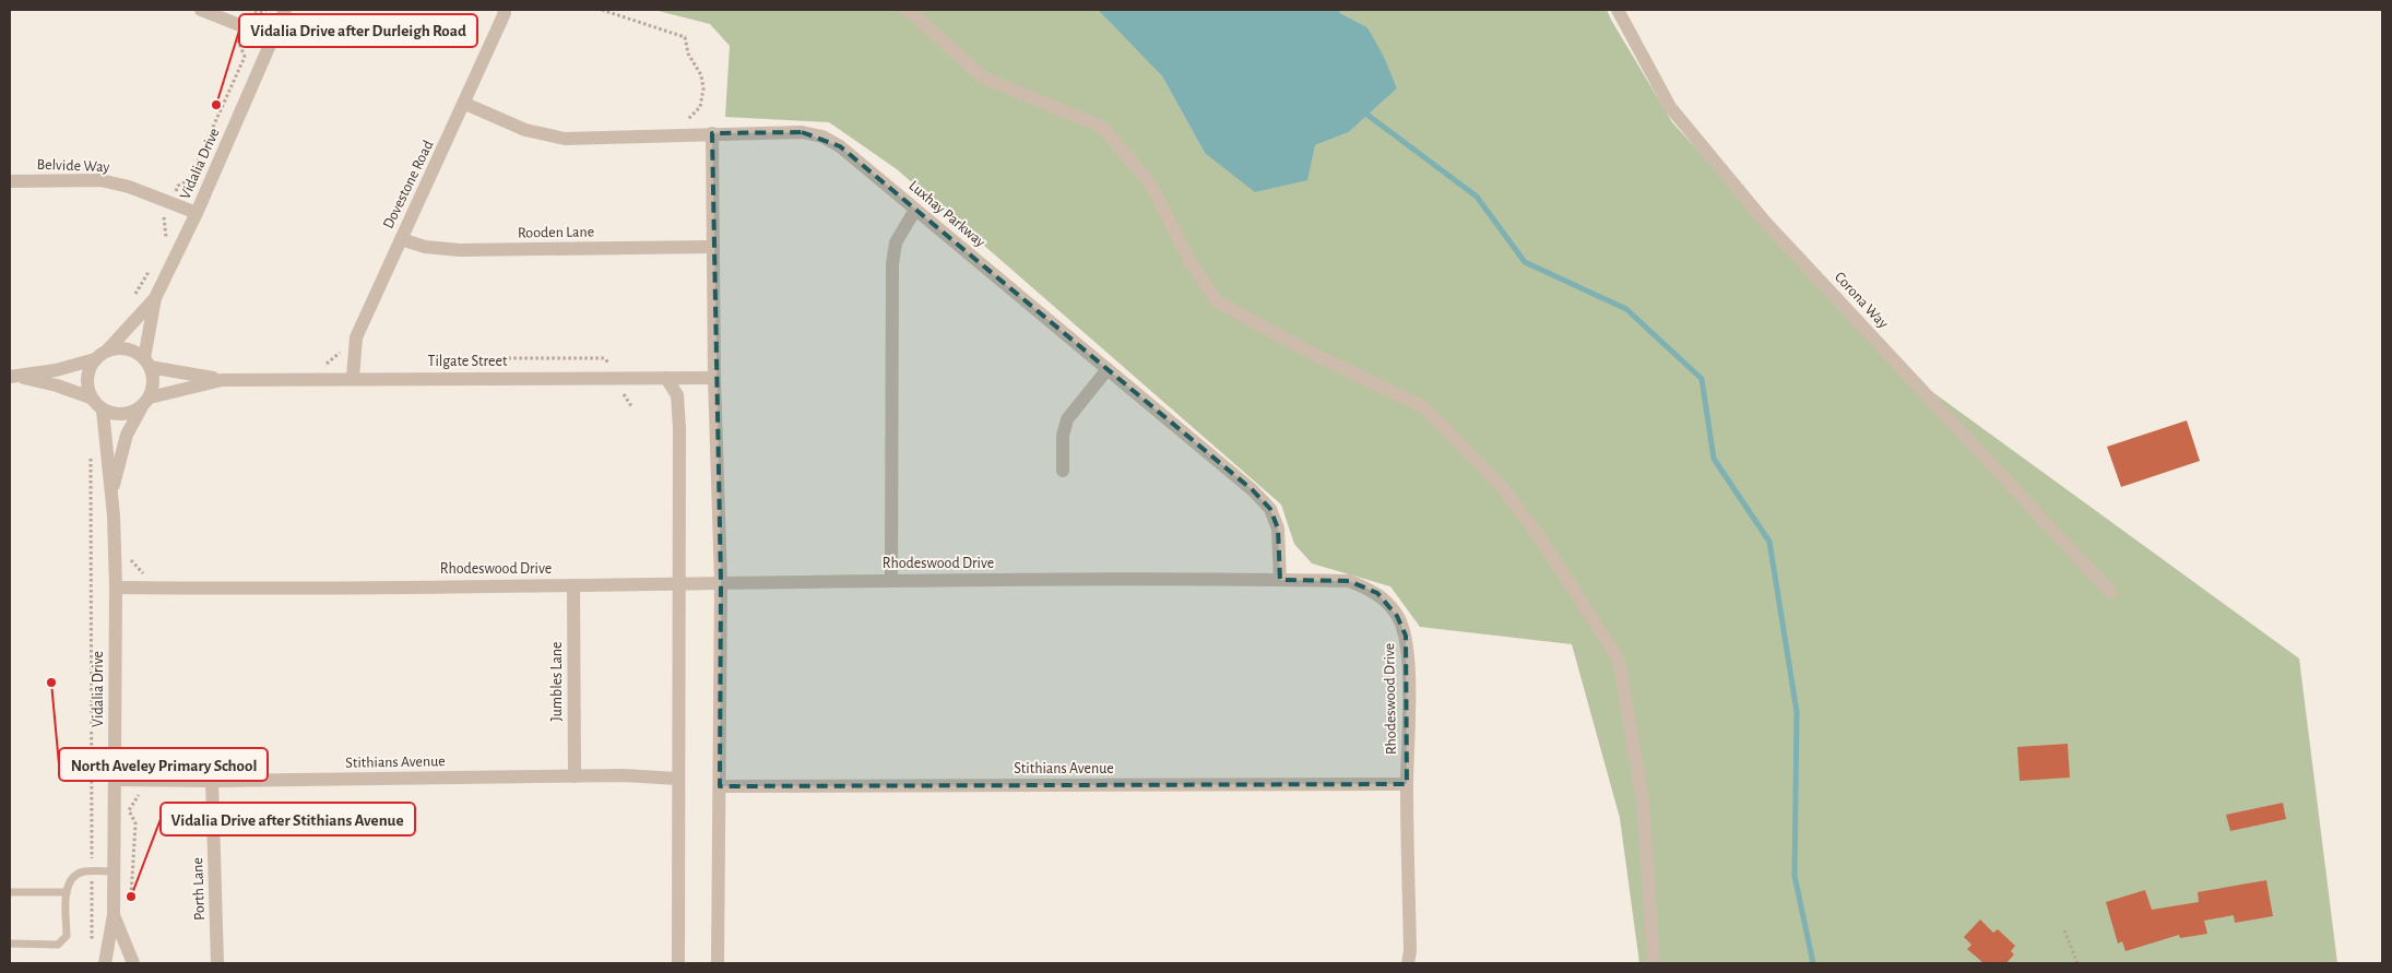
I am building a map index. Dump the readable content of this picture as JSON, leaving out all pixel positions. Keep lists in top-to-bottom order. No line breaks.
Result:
{"streets":{"street":["Vidalia Drive","Belvide Way","Dovestone Road","Luxhay Parkway","Rooden Lane","Corona Way","Tilgate Street","Rhodeswood Drive","Jumbles Lane","Stithians Avenue","Porth Lane"]},"crossings":[["Vidalia Drive","Belvide Way"],["Vidalia Drive","Tilgate Street"],["Vidalia Drive","Rhodeswood Drive"],["Vidalia Drive","Stithians Avenue"],["Dovestone Road","Luxhay Parkway"],["Dovestone Road","Rooden Lane"],["Dovestone Road","Tilgate Street"],["Luxhay Parkway","Rhodeswood Drive"],["Rhodeswood Drive","Jumbles Lane"],["Rhodeswood Drive","Stithians Avenue"],["Jumbles Lane","Stithians Avenue"],["Stithians Avenue","Porth Lane"]],"places":["Vidalia Drive after Durleigh Road","North Aveley Primary School","Vidalia Drive after Stithians Avenue"]}
